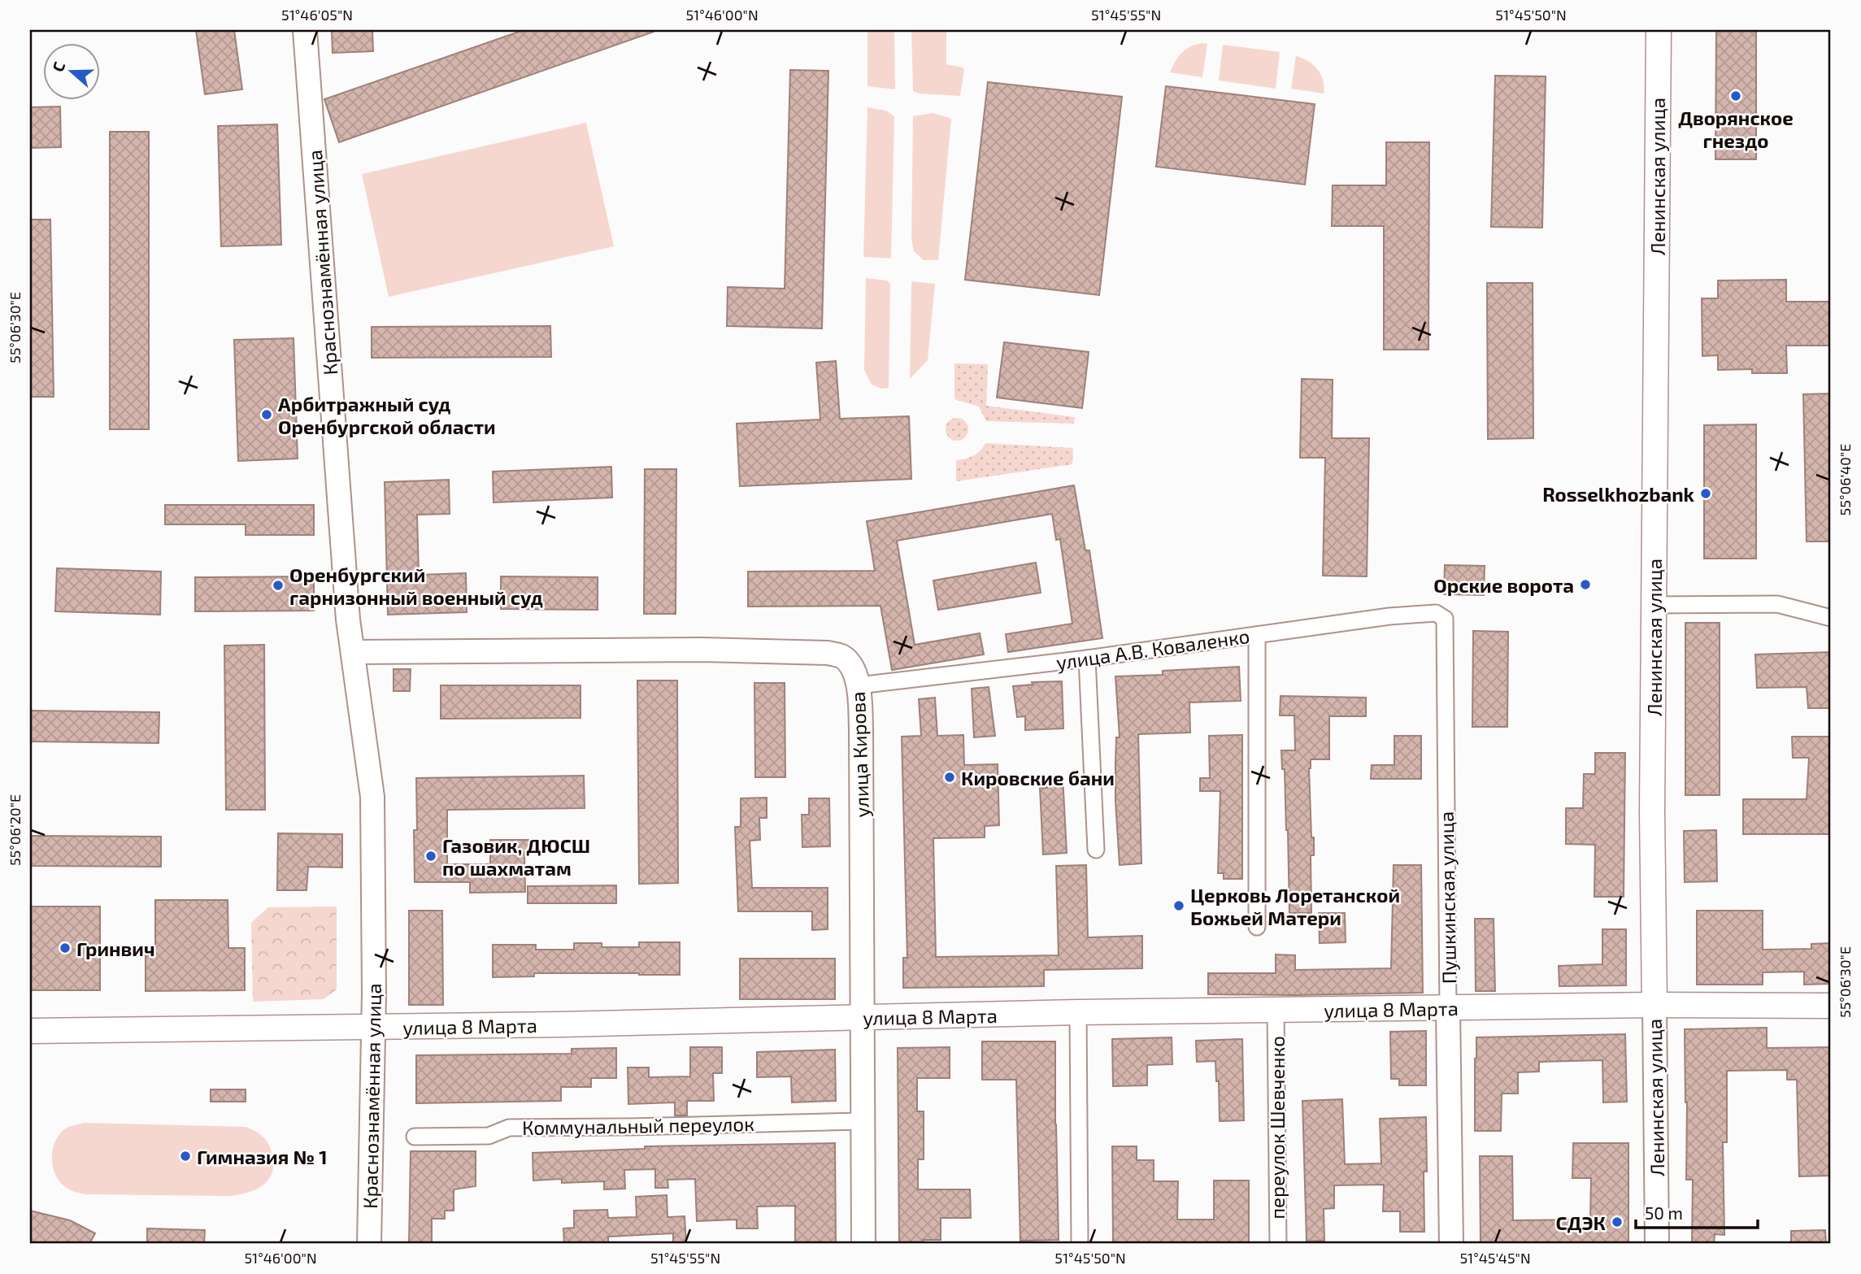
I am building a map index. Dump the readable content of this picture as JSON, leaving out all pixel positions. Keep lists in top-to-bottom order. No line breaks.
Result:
{"streets":{"main road":["Ленинская улица","Краснознамённая улица","улица Кирова","Пушкинская улица","улица 8 Марта"],"street":["улица А.В. Коваленко","Коммунальный переулок","переулок Шевченко"]},"crossings":[["Ленинская улица","улица 8 Марта"],["Краснознамённая улица","улица Кирова"],["Краснознамённая улица","улица 8 Марта"],["улица А.В. Коваленко","улица Кирова"],["улица А.В. Коваленко","Пушкинская улица"],["улица Кирова","улица 8 Марта"],["улица Кирова","Коммунальный переулок"],["Пушкинская улица","улица 8 Марта"],["улица 8 Марта","переулок Шевченко"]],"places":["Дворянское гнездо","Арбитражный суд Оренбургской области","Rosselkhozbank","Орские ворота","Оренбургский гарнизонный военный суд","Кировские бани","Газовик, ДЮСШ по шахматам","Церковь Лоретанской Божьей Матери","Гринвич","Гимназия № 1","СДЭК"],"scale_bar":"50 m","north":"left","coordinates":["51°46'05\"N","51°46'00\"N","51°45'55\"N","51°45'50\"N","55°06'30\"E","55°06'40\"E","55°06'20\"E","51°45'45\"N"]}
